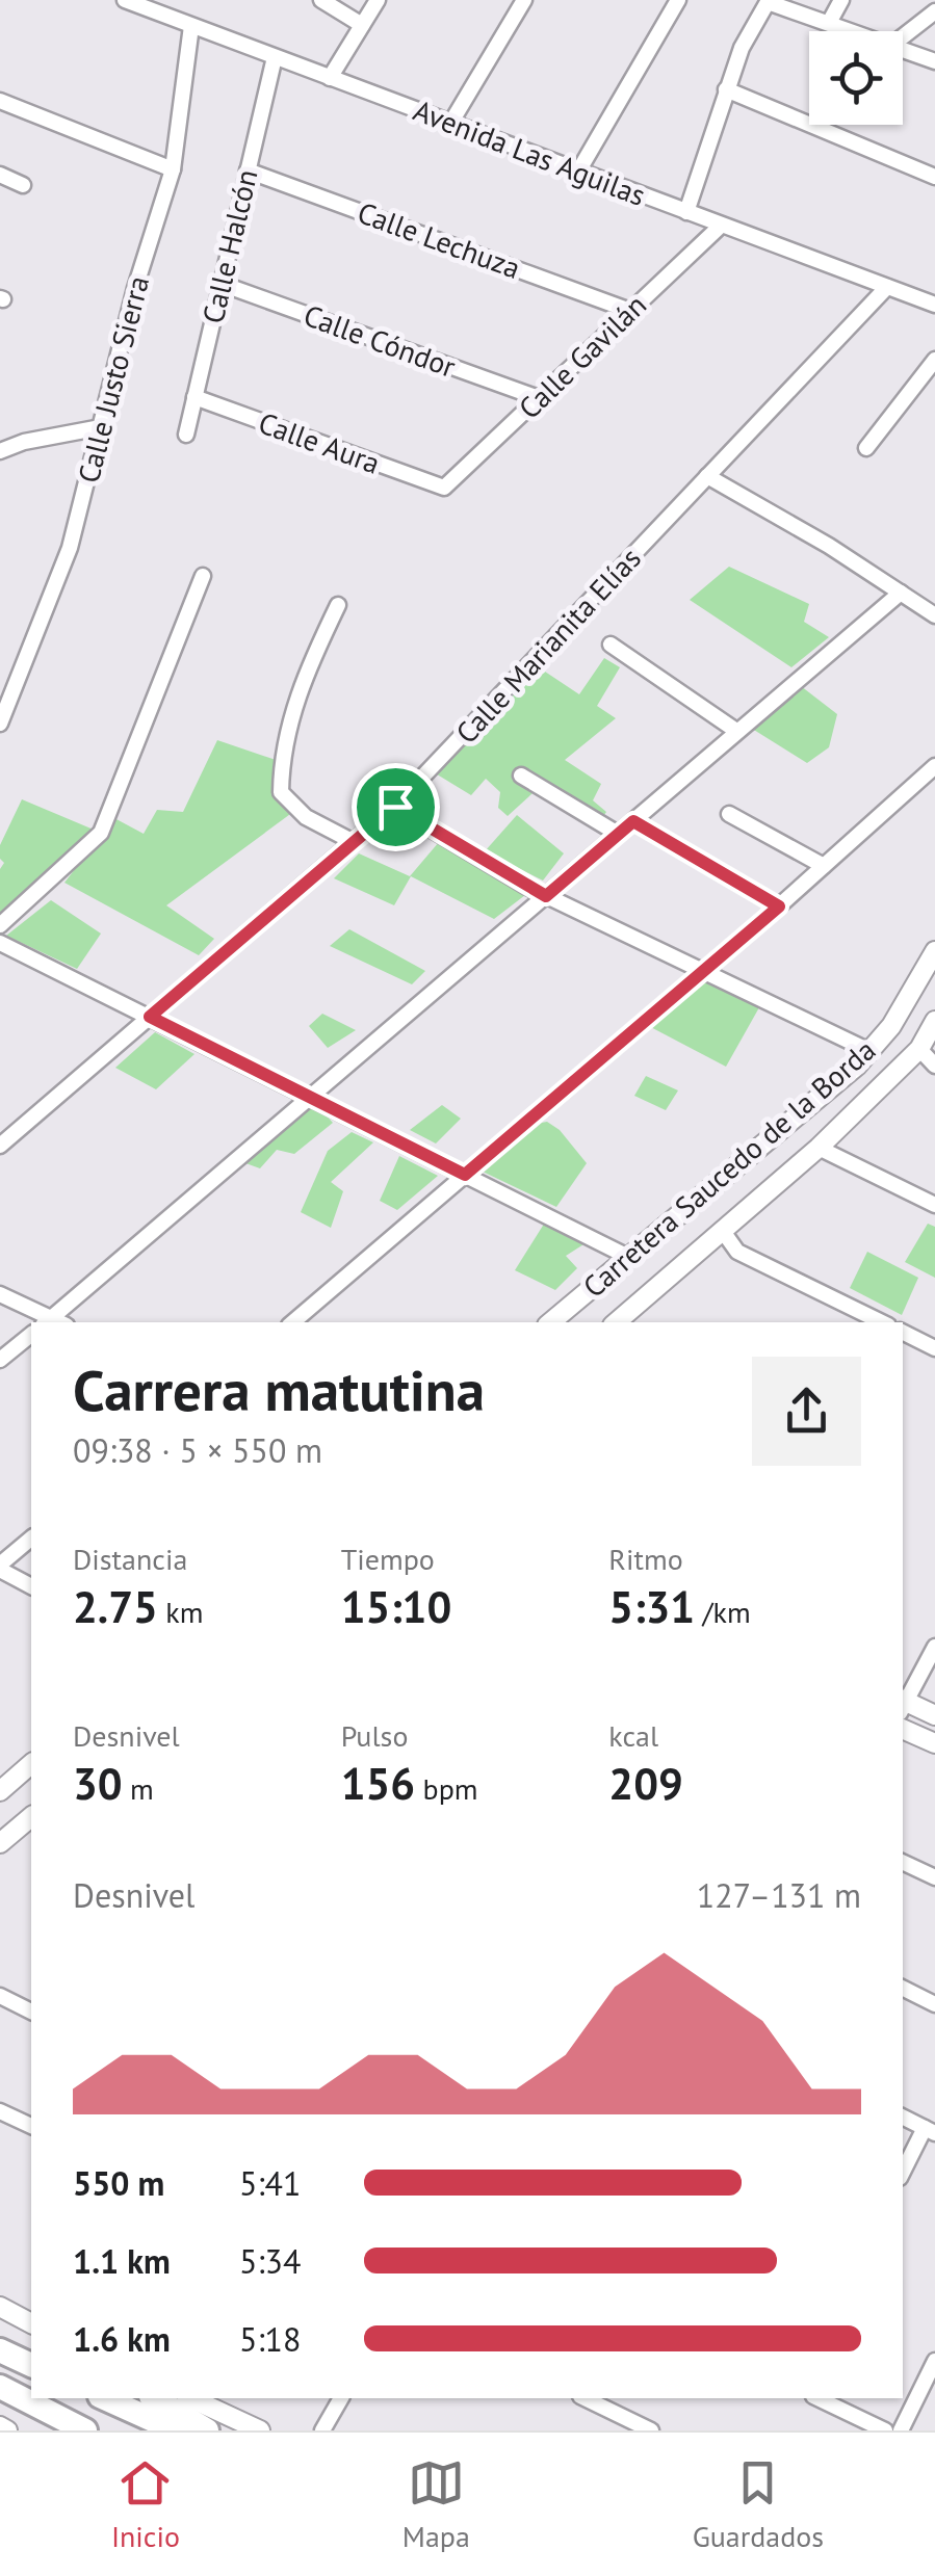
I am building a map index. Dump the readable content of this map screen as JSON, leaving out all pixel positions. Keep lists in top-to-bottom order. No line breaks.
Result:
{"streets":{"street":["Avenida Las Aguilas","Calle Lechuza","Calle Halcón","Calle Cóndor","Calle Gavilán","Calle Justo Sierra","Calle Aura","Calle Marianita Elías","Carretera Saucedo de la Borda"]},"crossings":[["Avenida Las Aguilas","Calle Halcón"],["Avenida Las Aguilas","Calle Gavilán"],["Avenida Las Aguilas","Calle Justo Sierra"],["Avenida Las Aguilas","Calle Marianita Elías"],["Calle Lechuza","Calle Halcón"],["Calle Lechuza","Calle Gavilán"],["Calle Halcón","Calle Cóndor"],["Calle Halcón","Calle Aura"],["Calle Cóndor","Calle Gavilán"],["Calle Gavilán","Calle Aura"]],"page":{"heading":["Carrera matutina","09:38 · 5 × 550 m"],"stats":[["Distancia","2.75 km"],["Tiempo","15:10"],["Ritmo","5:31 /km"],["Desnivel","30 m"],["Pulso","156 bpm"],["kcal","209"]],"chart":["Desnivel","127–131 m"],"list":[{"name":"550 m","note":"5:41"},{"name":"1.1 km","note":"5:34"},{"name":"1.6 km","note":"5:18"}],"tabs":["Inicio","Mapa","Guardados"]}}
